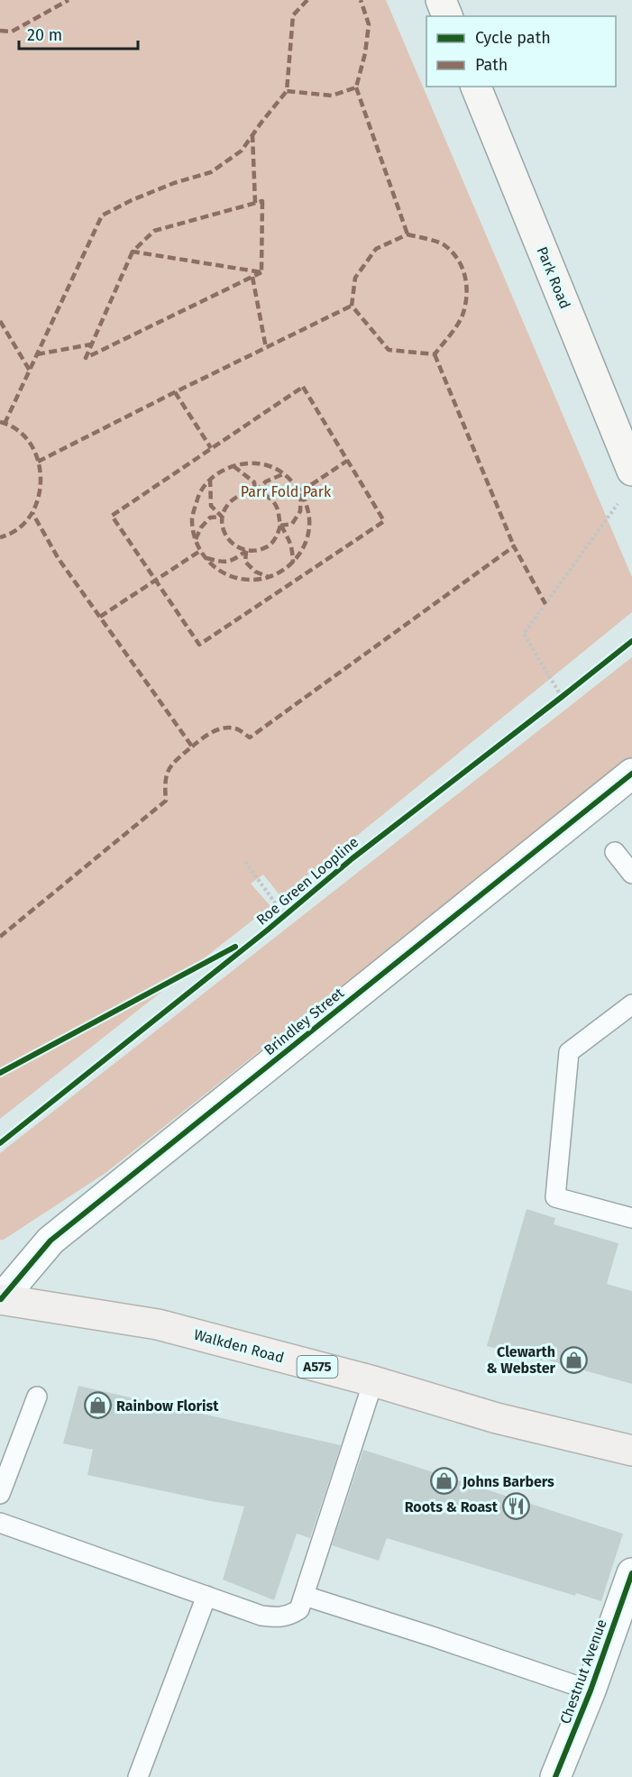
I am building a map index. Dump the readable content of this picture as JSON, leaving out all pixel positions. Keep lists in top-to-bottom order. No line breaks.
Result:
{"streets":{"main road":["Walkden Road","A575"],"street":["Park Road","Brindley Street","Chestnut Avenue"],"cycle path":["Roe Green Loopline"]},"crossings":[["Brindley Street","Walkden Road"]],"parks":["Parr Fold Park"],"places":{"shop":["Clewarth & Webster","Rainbow Florist","Johns Barbers"],"restaurant":["Roots & Roast"]},"legend":["Cycle path","Path"],"scale_bar":"20 m"}
